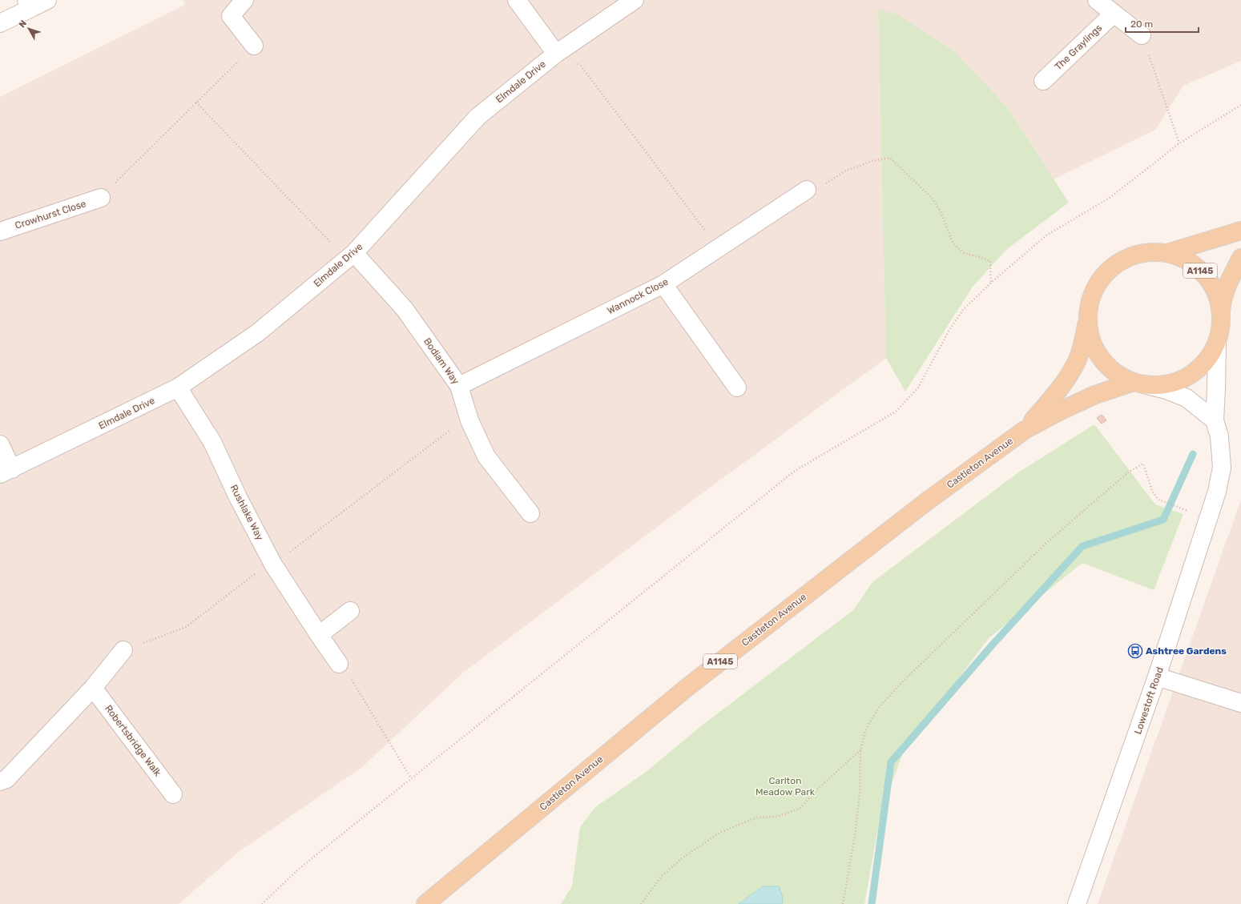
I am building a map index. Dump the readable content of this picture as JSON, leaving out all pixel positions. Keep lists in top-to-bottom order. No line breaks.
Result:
{"streets":{"main road":["A1145","Castleton Avenue"],"street":["The Graylings","Elmdale Drive","Crowhurst Close","Wannock Close","Bodiam Way","Rushlake Way","Lowestoft Road","Robertsbridge Walk"]},"crossings":[["Elmdale Drive","Bodiam Way"],["Elmdale Drive","Rushlake Way"],["Wannock Close","Bodiam Way"],["Castleton Avenue","Lowestoft Road"]],"parks":["Carlton Meadow Park"],"places":{"bus stop":["Ashtree Gardens"]},"scale_bar":"20 m","north":"top left"}
